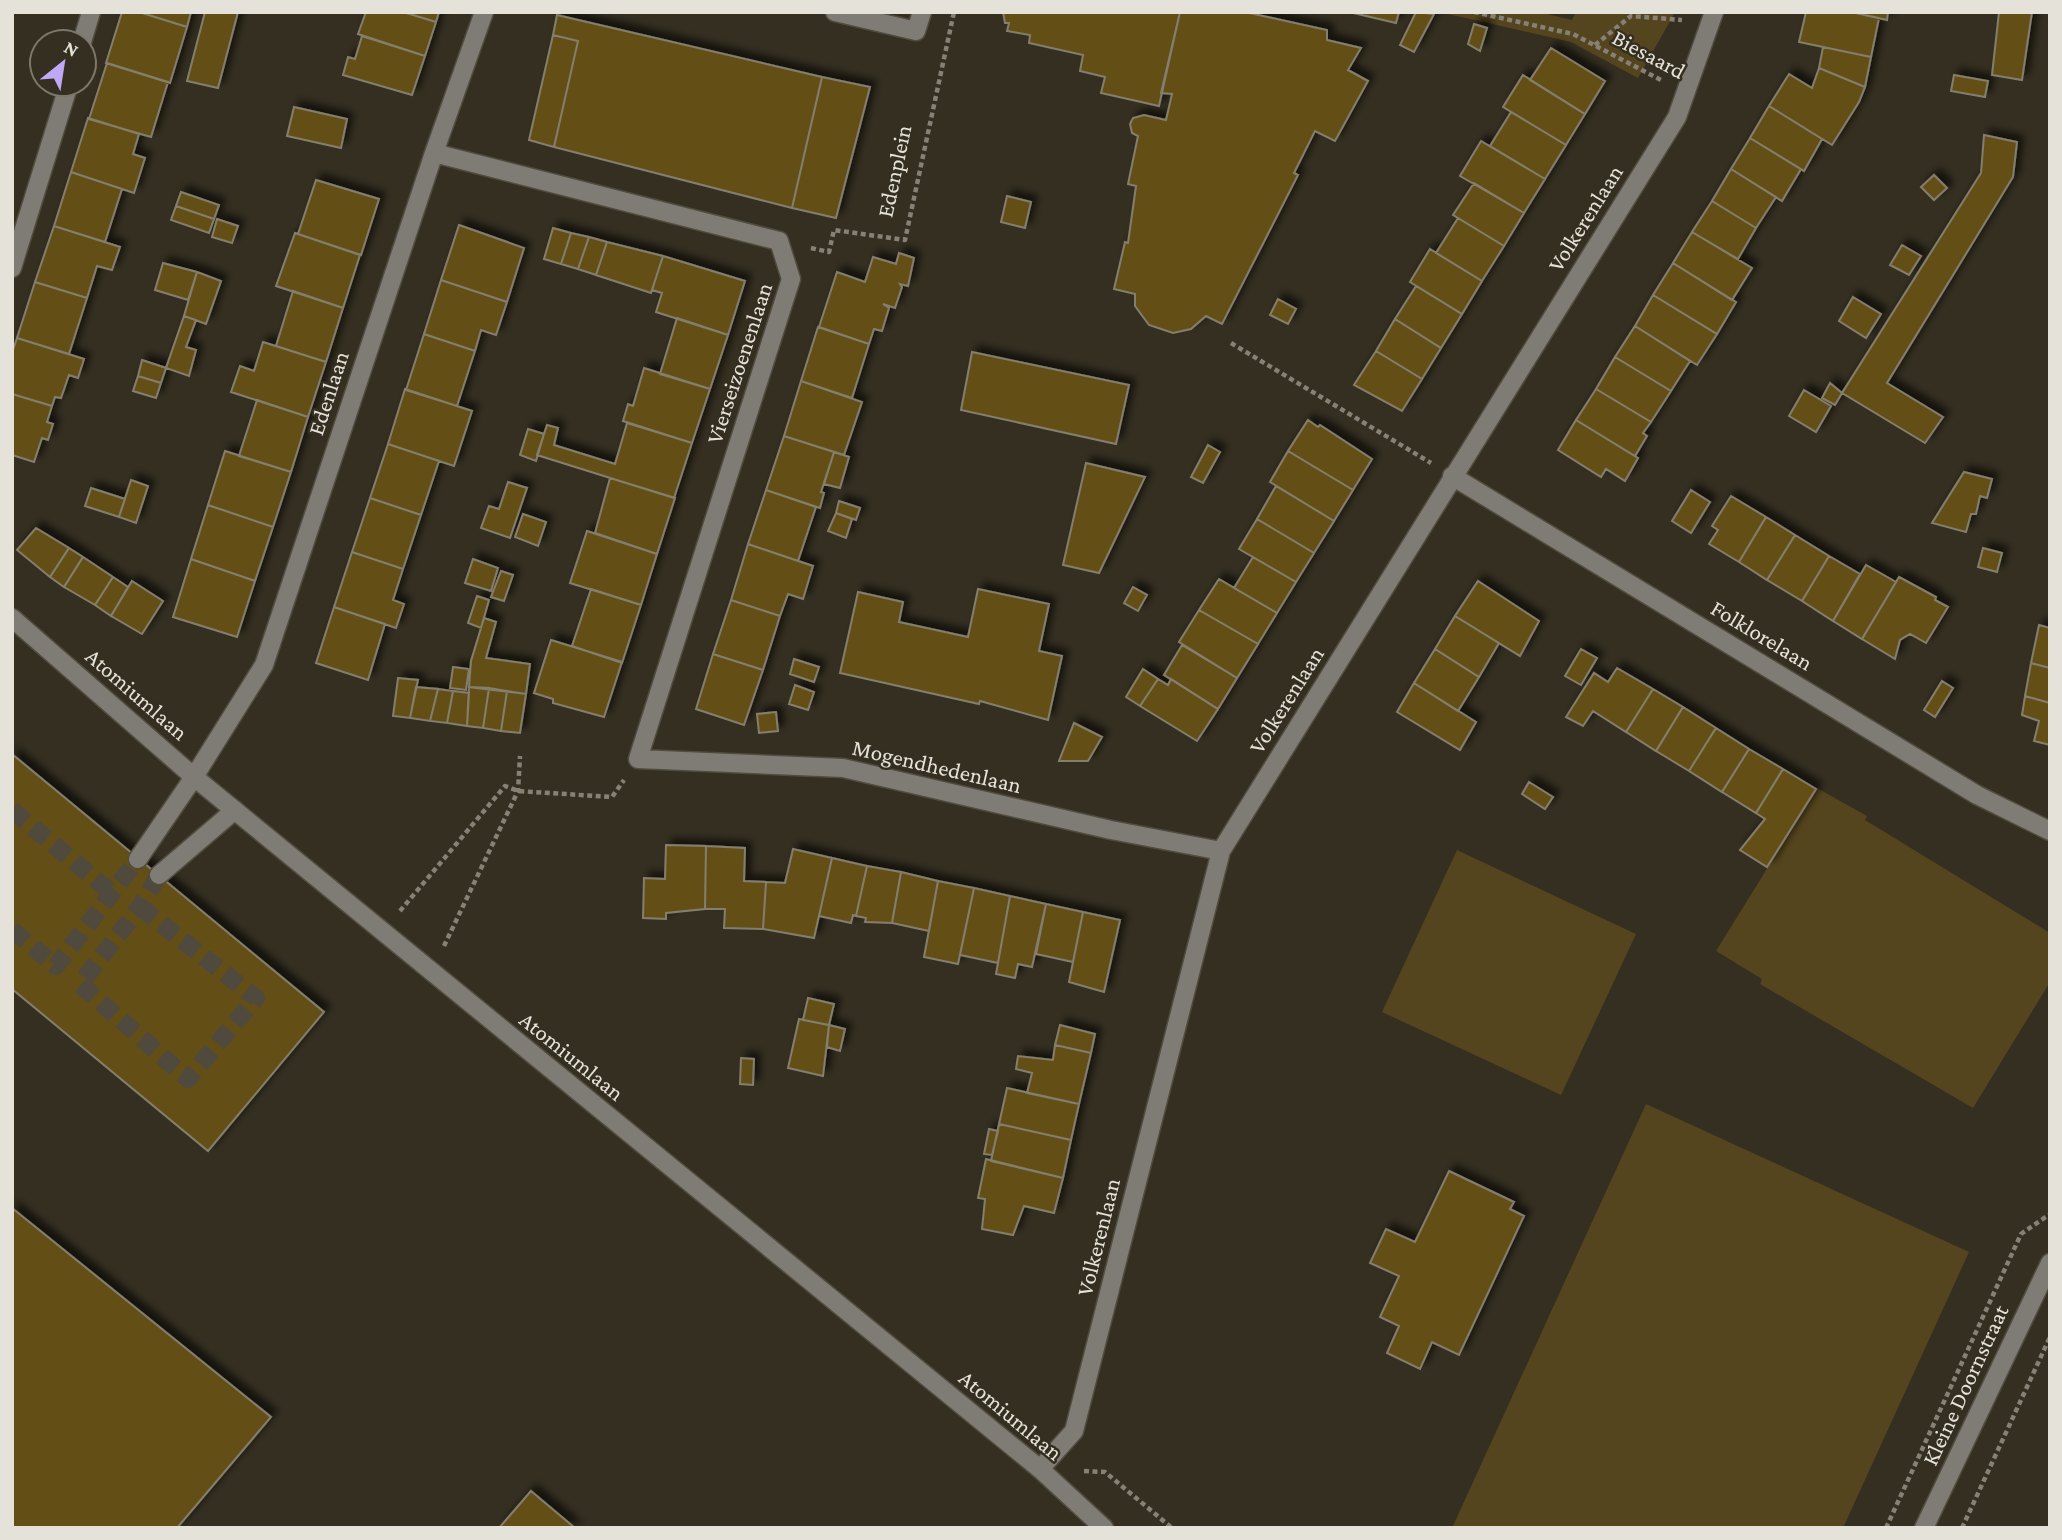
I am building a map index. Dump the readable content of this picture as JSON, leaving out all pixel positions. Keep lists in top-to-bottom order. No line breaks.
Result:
{"streets":{"street":["Volkerenlaan","Vierseizoenenlaan","Edenlaan","Folklorelaan","Atomiumlaan","Mogendhedenlaan","Kleine Doornstraat"],"path":["Biesaard","Edenplein"]},"crossings":[["Biesaard","Volkerenlaan"],["Edenplein","Vierseizoenenlaan"],["Volkerenlaan","Folklorelaan"],["Volkerenlaan","Atomiumlaan"],["Volkerenlaan","Mogendhedenlaan"],["Vierseizoenenlaan","Mogendhedenlaan"],["Edenlaan","Atomiumlaan"]],"north":"top right"}
